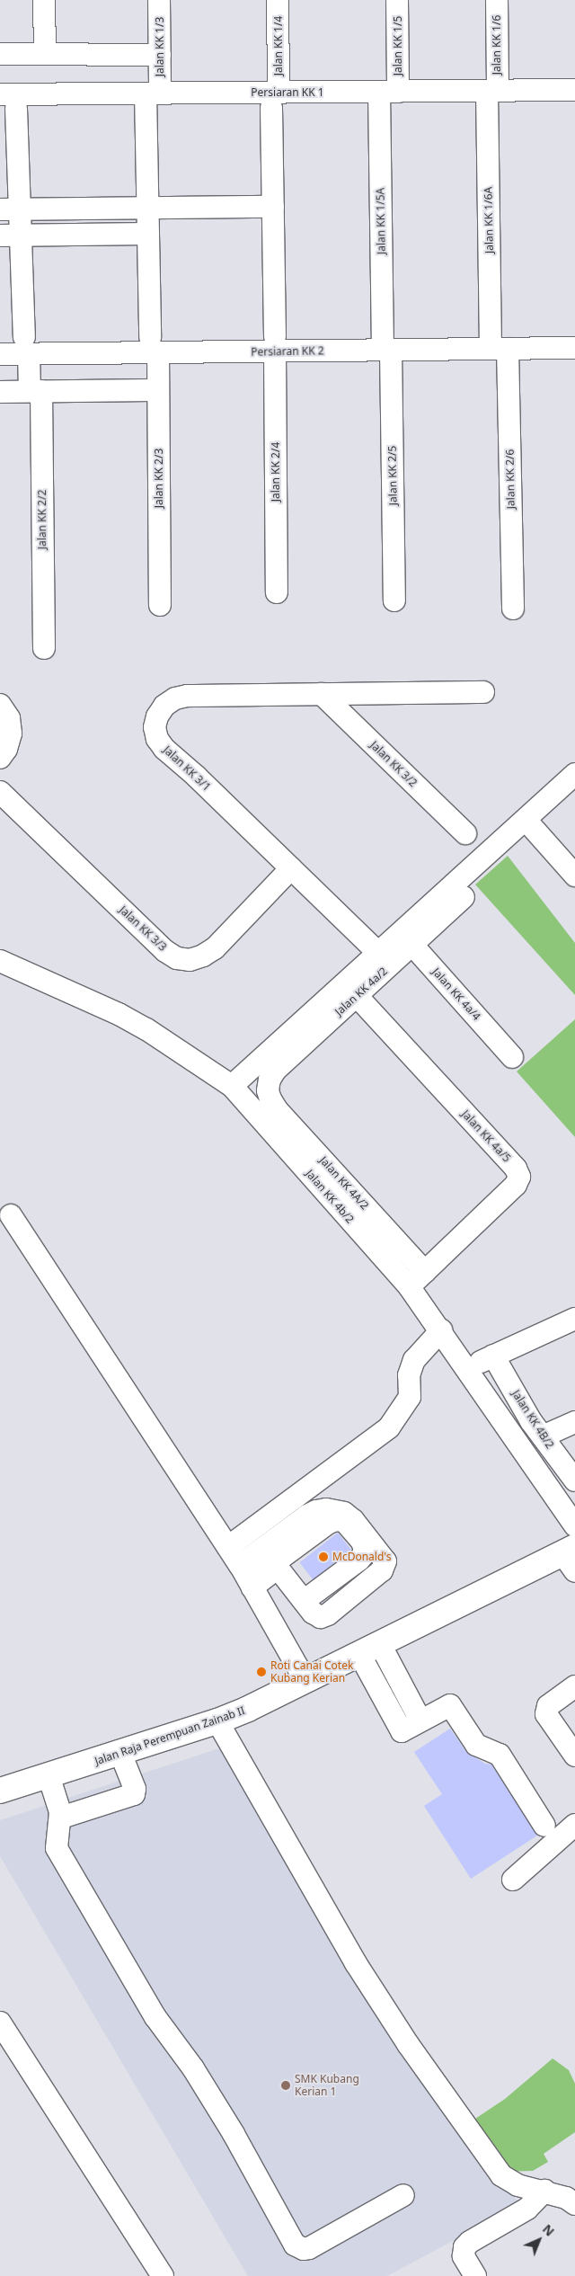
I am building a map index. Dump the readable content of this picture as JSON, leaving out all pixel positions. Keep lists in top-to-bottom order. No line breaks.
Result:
{"streets":{"main road":["Jalan Raja Perempuan Zainab II"],"street":["Jalan KK 1/6","Jalan KK 1/4","Jalan KK 1/5","Jalan KK 1/3","Persiaran KK 1","Jalan KK 1/6A","Jalan KK 1/5A","Persiaran KK 2","Jalan KK 2/4","Jalan KK 2/5","Jalan KK 2/3","Jalan KK 2/6","Jalan KK 2/2","Jalan KK 3/2","Jalan KK 3/1","Jalan KK 3/3","Jalan KK 4a/2","Jalan KK 4a/4","Jalan KK 4a/5","Jalan KK 4A/2","Jalan KK 4b/2","Jalan KK 4B/2"]},"crossings":[["Jalan KK 1/6","Persiaran KK 1"],["Jalan KK 1/6","Jalan KK 1/6A"],["Jalan KK 1/4","Persiaran KK 1"],["Jalan KK 1/4","Jalan KK 2/4"],["Jalan KK 1/5","Persiaran KK 1"],["Jalan KK 1/5","Jalan KK 1/5A"],["Jalan KK 1/3","Persiaran KK 1"],["Jalan KK 1/3","Jalan KK 2/3"],["Persiaran KK 1","Jalan KK 1/6A"],["Persiaran KK 1","Jalan KK 1/5A"],["Jalan KK 1/6A","Persiaran KK 2"],["Jalan KK 1/6A","Jalan KK 2/6"],["Jalan KK 1/5A","Persiaran KK 2"],["Jalan KK 1/5A","Jalan KK 2/5"],["Persiaran KK 2","Jalan KK 2/4"],["Persiaran KK 2","Jalan KK 2/5"],["Persiaran KK 2","Jalan KK 2/3"],["Persiaran KK 2","Jalan KK 2/6"],["Persiaran KK 2","Jalan KK 2/2"],["Jalan KK 3/2","Jalan KK 3/1"],["Jalan KK 3/1","Jalan KK 3/3"],["Jalan KK 4a/2","Jalan KK 4a/4"],["Jalan KK 4a/2","Jalan KK 4a/5"],["Jalan KK 4a/2","Jalan KK 4A/2"],["Jalan KK 4a/5","Jalan KK 4A/2"],["Jalan KK 4a/5","Jalan KK 4b/2"]],"places":["McDonald's","Roti Canai Cotek Kubang Kerian","SMK Kubang Kerian 1"],"north":"top right"}
